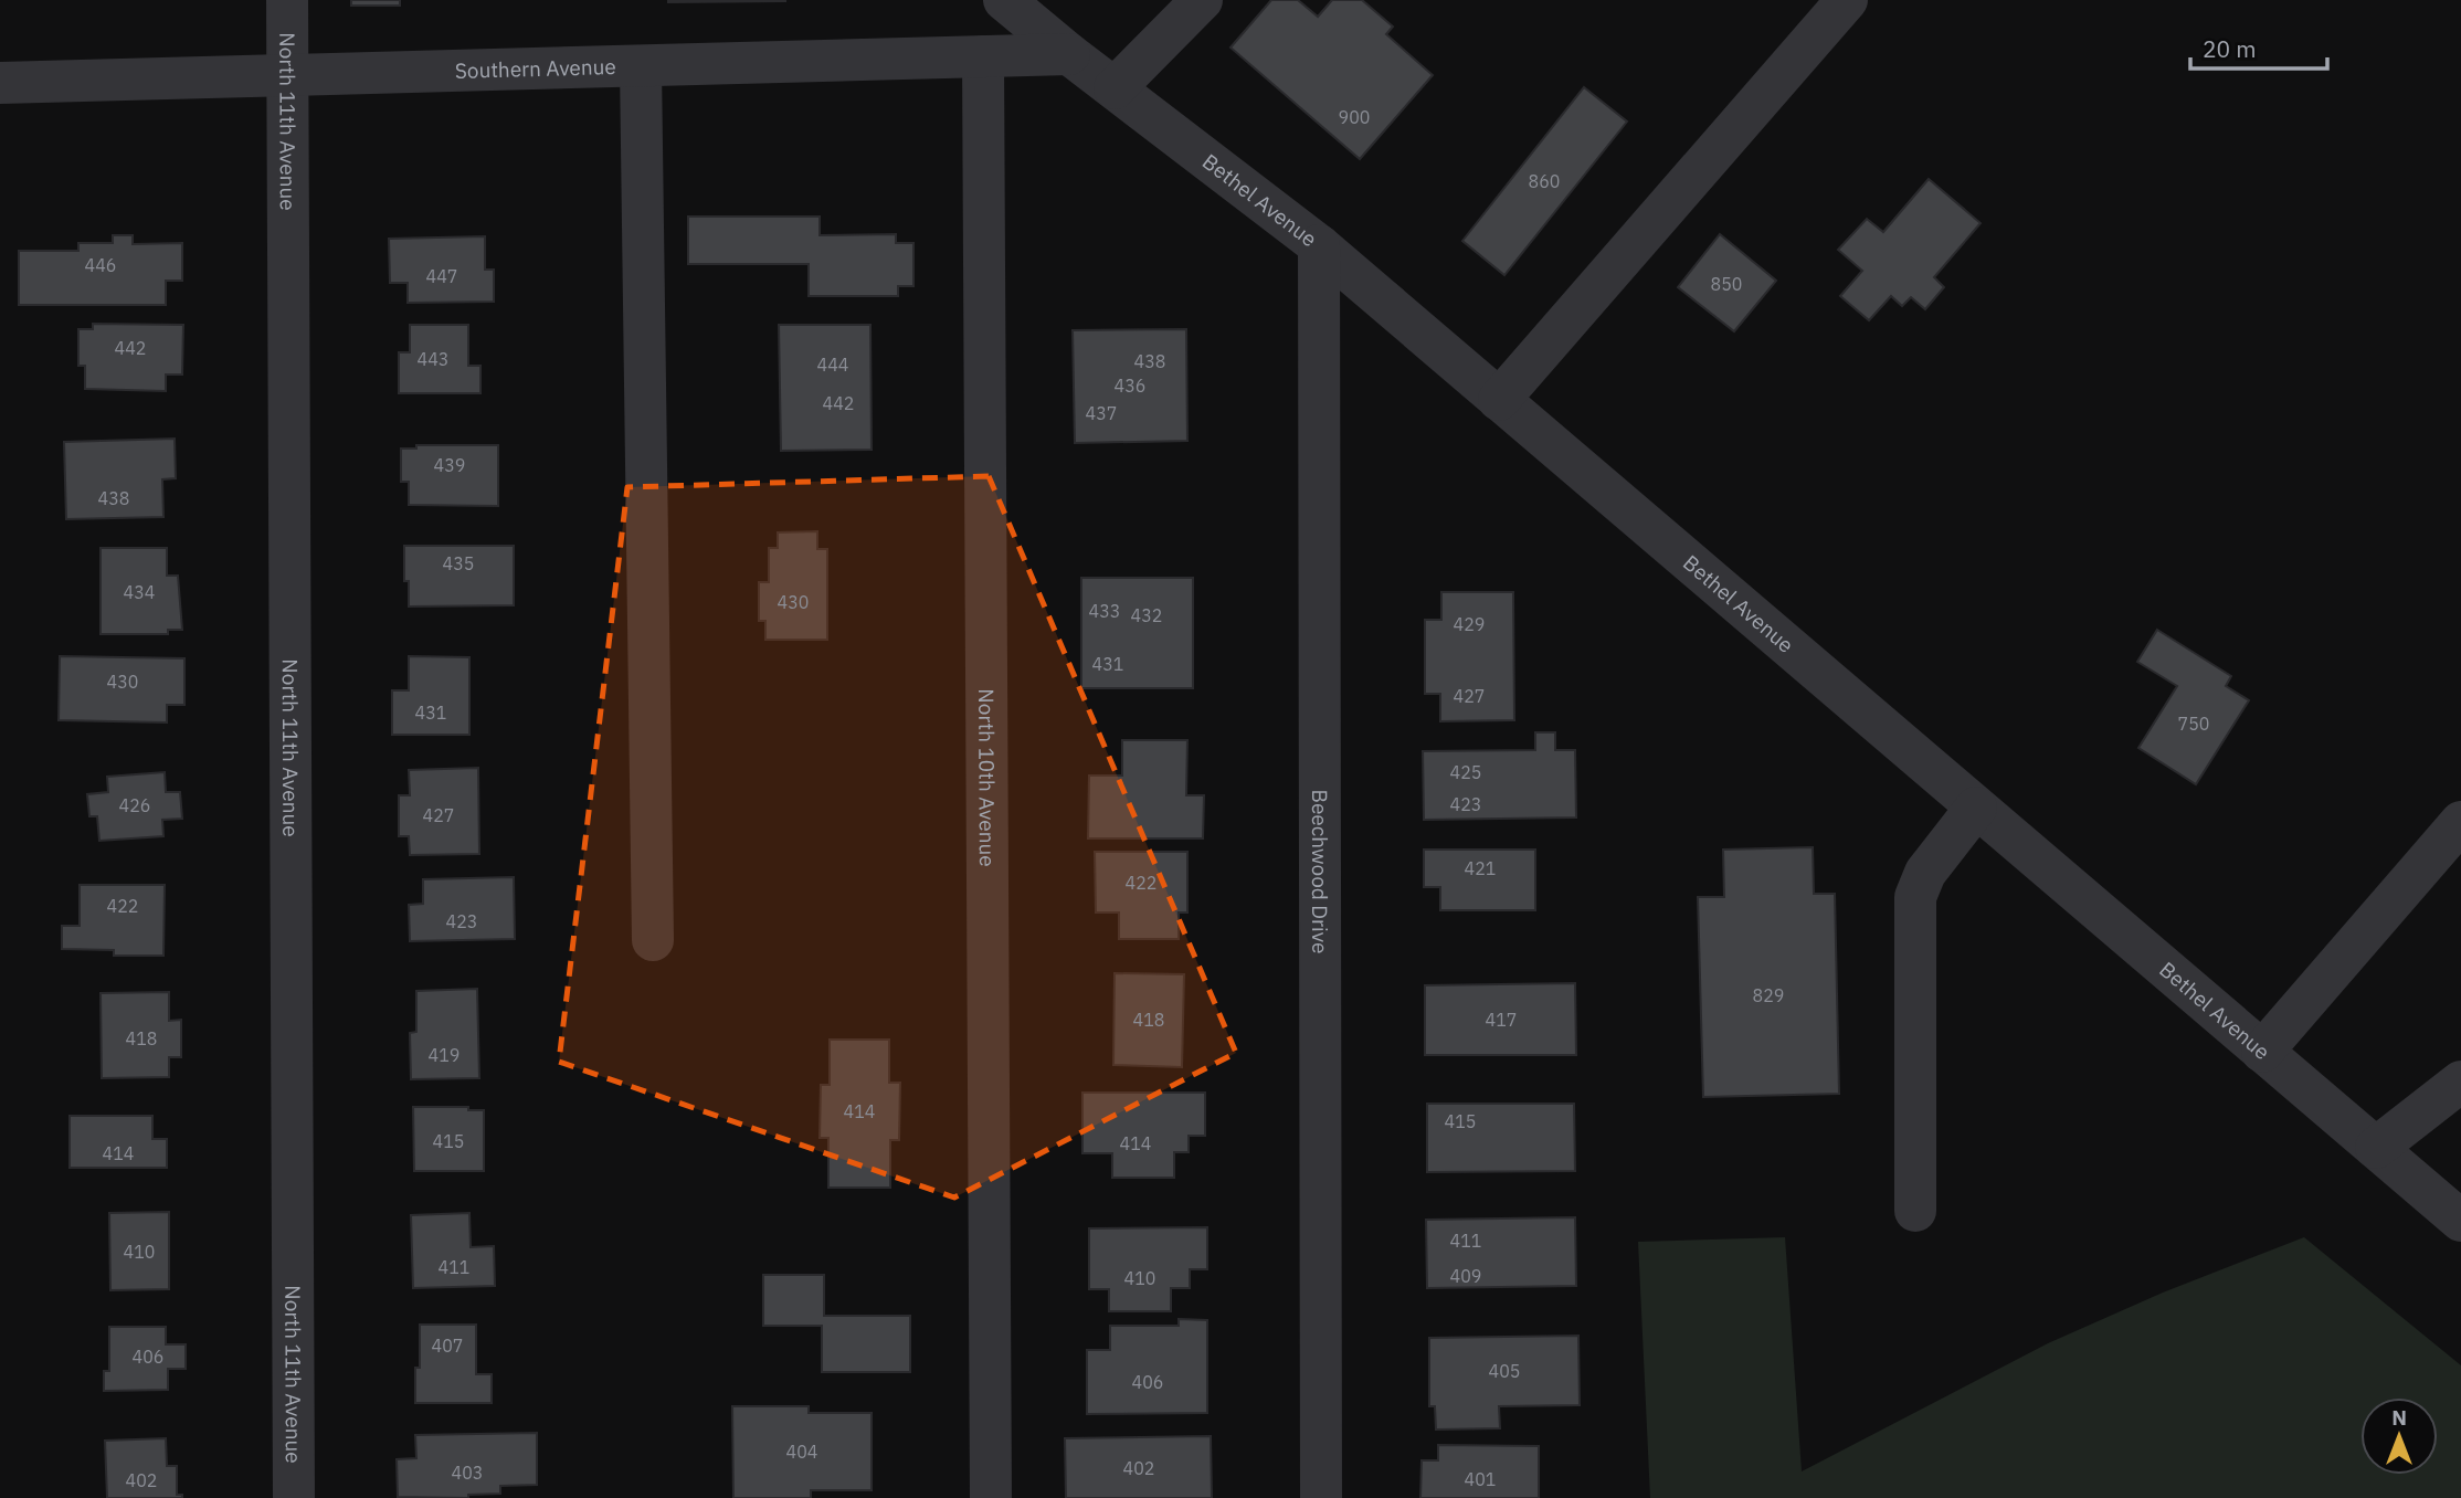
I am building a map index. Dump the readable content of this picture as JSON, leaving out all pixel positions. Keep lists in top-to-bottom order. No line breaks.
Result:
{"streets":{"street":["Southern Avenue","North 11th Avenue","Bethel Avenue","North 10th Avenue","Beechwood Drive"]},"crossings":[["Southern Avenue","North 11th Avenue"],["Southern Avenue","Bethel Avenue"],["Southern Avenue","North 10th Avenue"],["Bethel Avenue","Beechwood Drive"]],"house_numbers":["900","860","446","447","850","442","443","438","444","436","442","437","439","438","435","434","430","433","432","429","431","430","427","431","750","425","423","426","427","421","422","422","423","829","418","417","418","419","414","415","415","414","414","411","410","411","409","410","407","406","405","406","404","402","403","401","402"],"scale_bar":"20 m","north":"top"}
